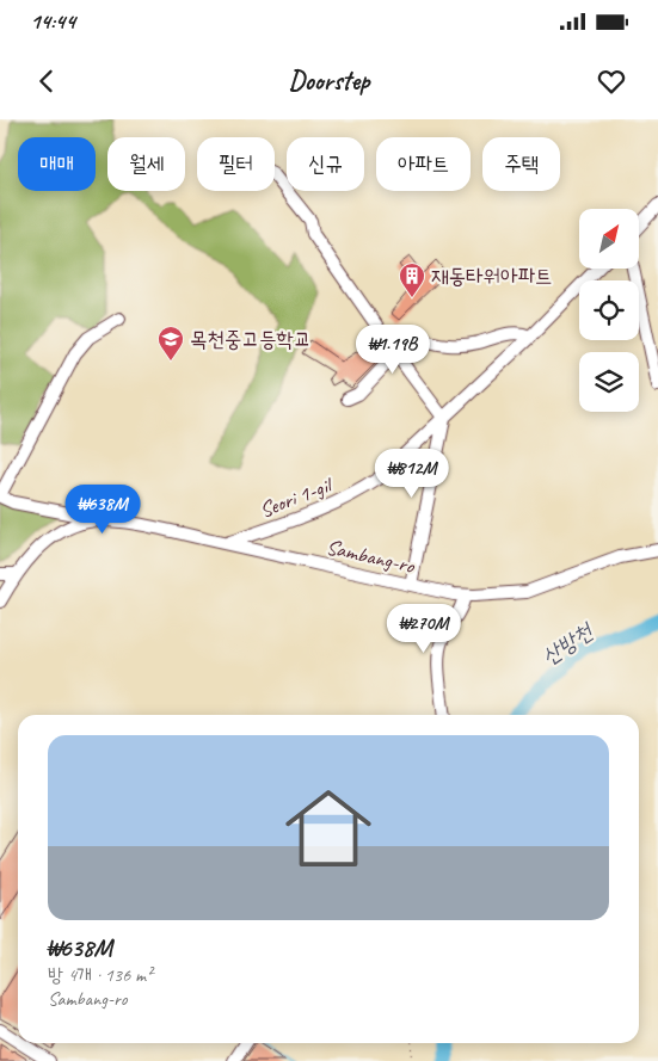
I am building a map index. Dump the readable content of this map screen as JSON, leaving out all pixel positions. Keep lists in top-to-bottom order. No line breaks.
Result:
{"streets":{"street":["Seori 1-gil","Sambang-ro"]},"crossings":[["Seori 1-gil","Sambang-ro"]],"water":["산방천"],"places":{"building":["재동타워아파트"],"school or university":["목천중고등학교"]},"north":"top right","page":{"status":"14:44","header":"Doorstep","chip":["매매","월세","필터","신규","아파트","주택"],"price":["₩1.19B","₩812M","₩638M","₩270M"],"list":[{"name":"₩638M","note":"방 4개 · 136 m² · Sambang-ro"}]}}
